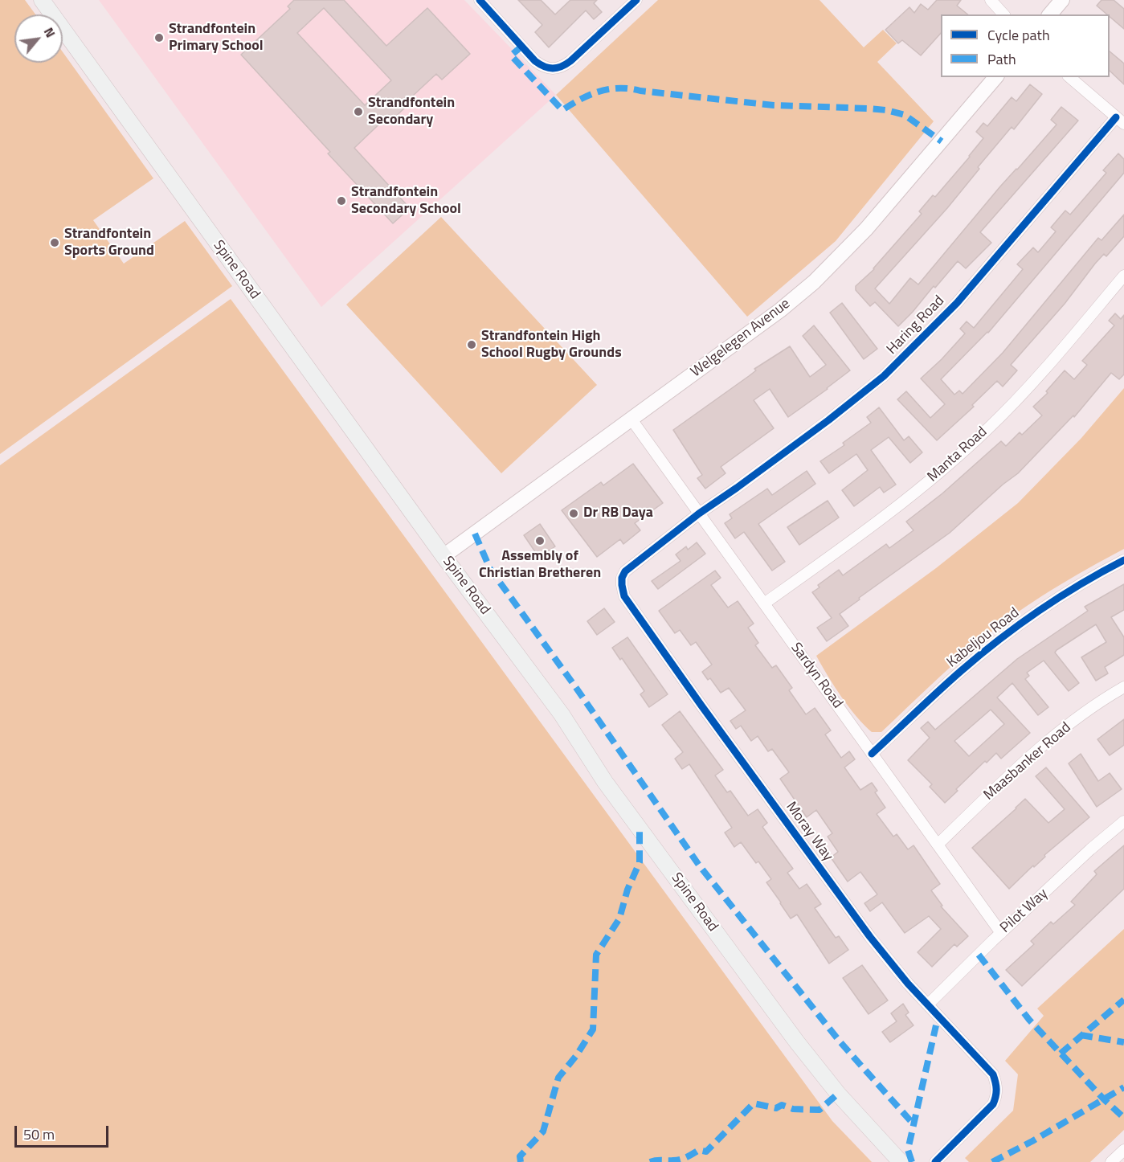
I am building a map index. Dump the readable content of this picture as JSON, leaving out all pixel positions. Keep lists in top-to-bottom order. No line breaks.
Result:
{"streets":{"main road":["Spine Road"],"street":["Haring Road","Welgelegen Avenue","Manta Road","Kabeljou Road","Sardyn Road","Maasbanker Road","Moray Way","Pilot Way"]},"crossings":[["Spine Road","Welgelegen Avenue"],["Haring Road","Sardyn Road"],["Haring Road","Moray Way"],["Welgelegen Avenue","Sardyn Road"],["Manta Road","Sardyn Road"],["Kabeljou Road","Sardyn Road"],["Sardyn Road","Maasbanker Road"],["Sardyn Road","Moray Way"],["Sardyn Road","Pilot Way"],["Moray Way","Pilot Way"]],"places":["Strandfontein Primary School","Strandfontein Secondary","Strandfontein Secondary School","Strandfontein Sports Ground","Strandfontein High School Rugby Grounds","Dr RB Daya","Assembly of Christian Bretheren"],"legend":["Cycle path","Path"],"scale_bar":"50 m","north":"top right"}
